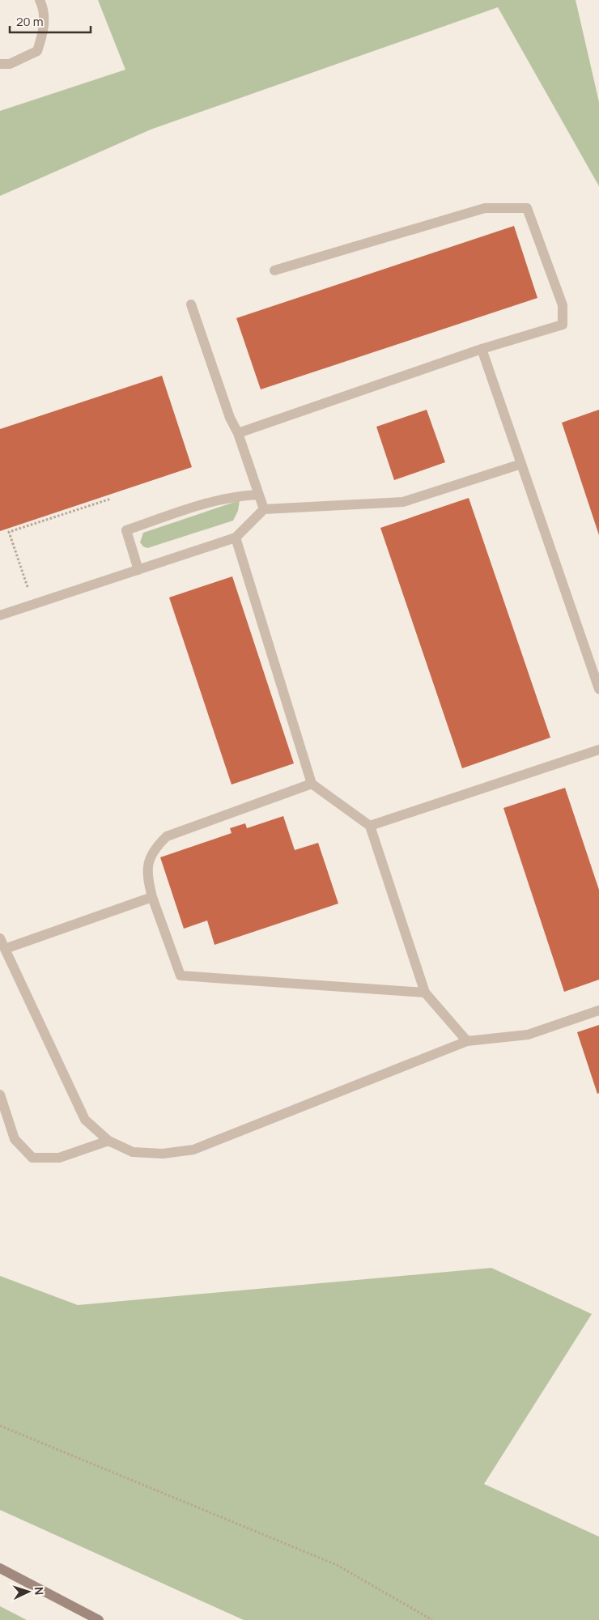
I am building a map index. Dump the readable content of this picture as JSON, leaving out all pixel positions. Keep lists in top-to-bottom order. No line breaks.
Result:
{"scale_bar":"20 m","north":"right"}
